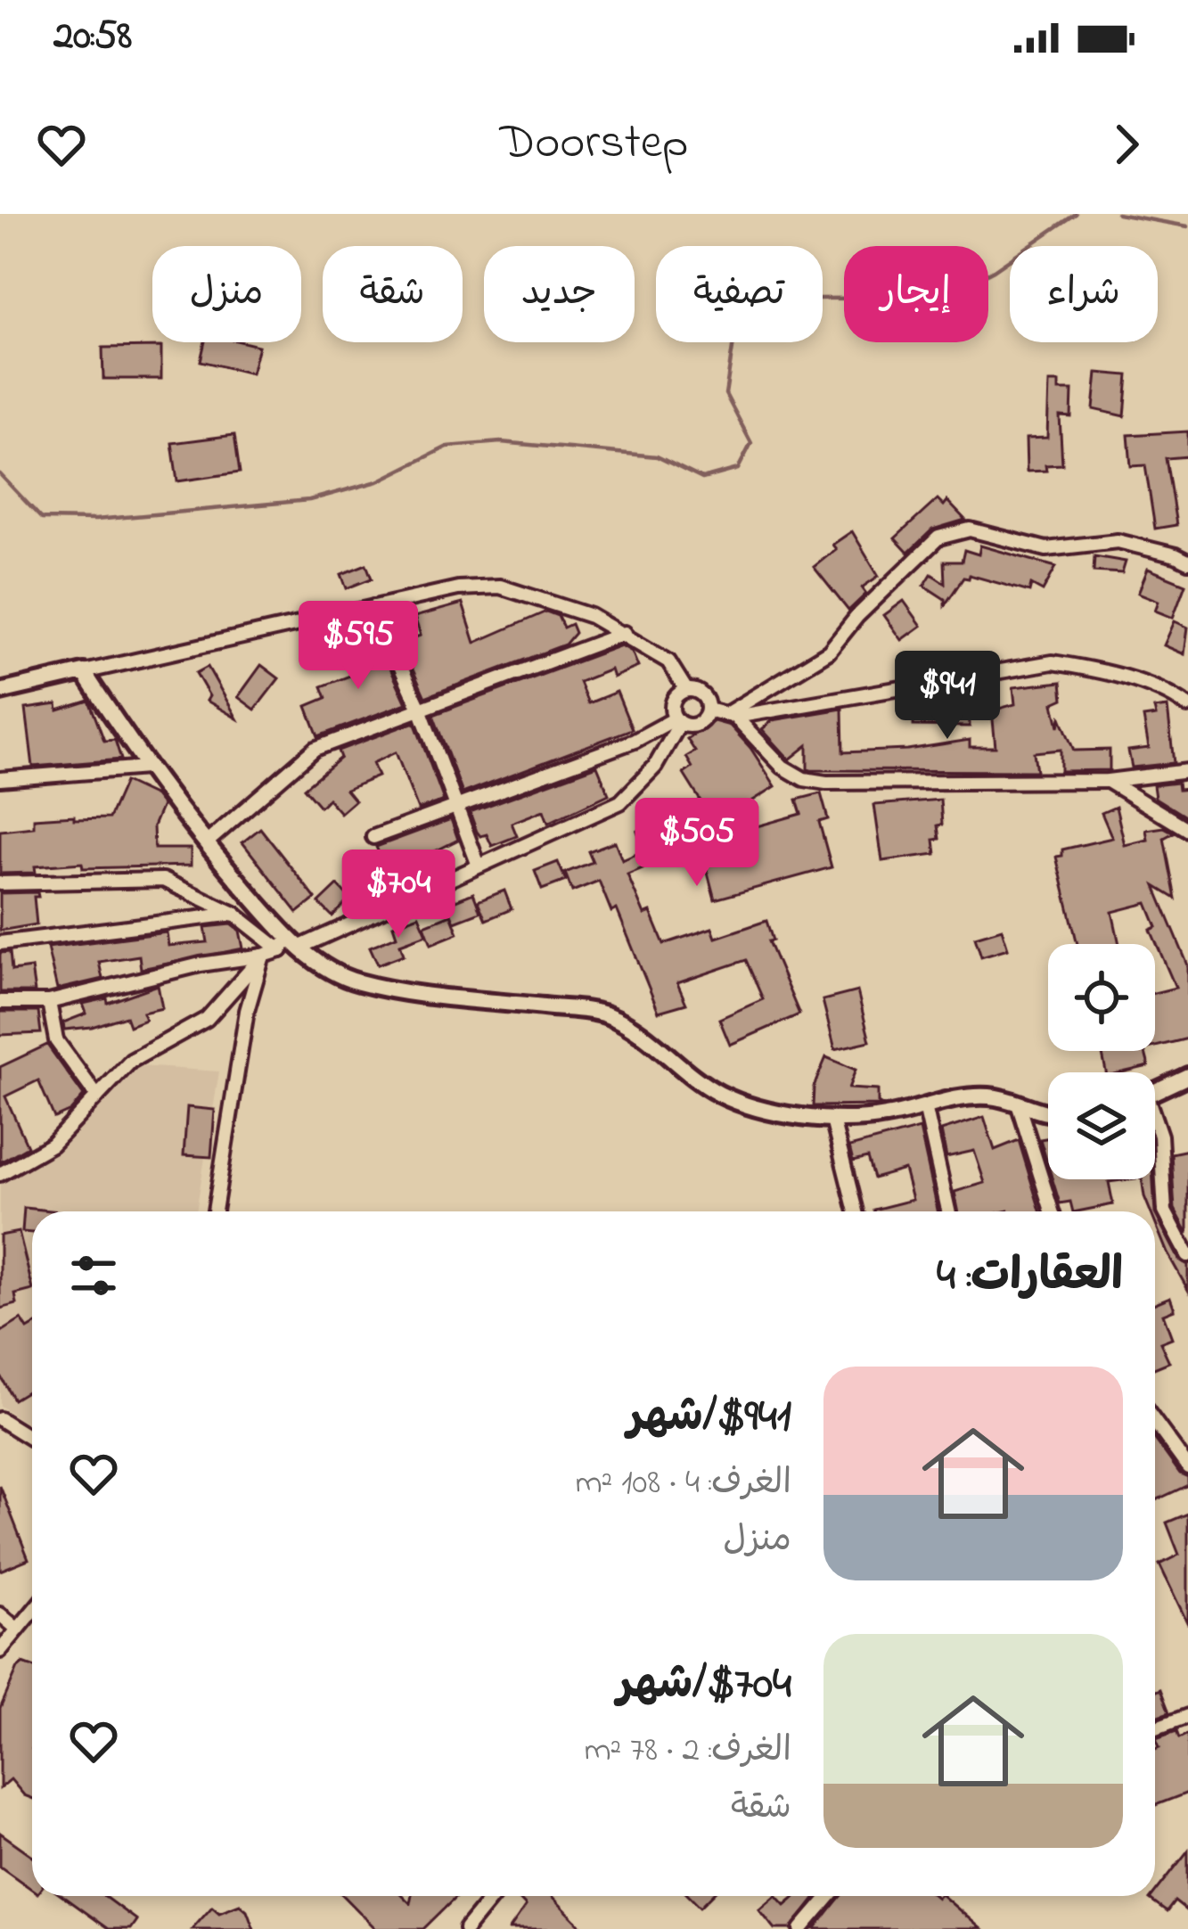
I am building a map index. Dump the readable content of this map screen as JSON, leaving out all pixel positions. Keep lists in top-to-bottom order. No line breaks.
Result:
{"page":{"status":"20:58","header":"Doorstep","chip":["شراء","إيجار","تصفية","جديد","شقة","منزل"],"price":["$595","$941","$505","$704"],"heading":"العقارات: 4","list":[{"name":"$941/شهر","note":"الغرف: 4 · 108 m² · منزل"},{"name":"$704/شهر","note":"الغرف: 2 · 78 m² · شقة"}]}}
